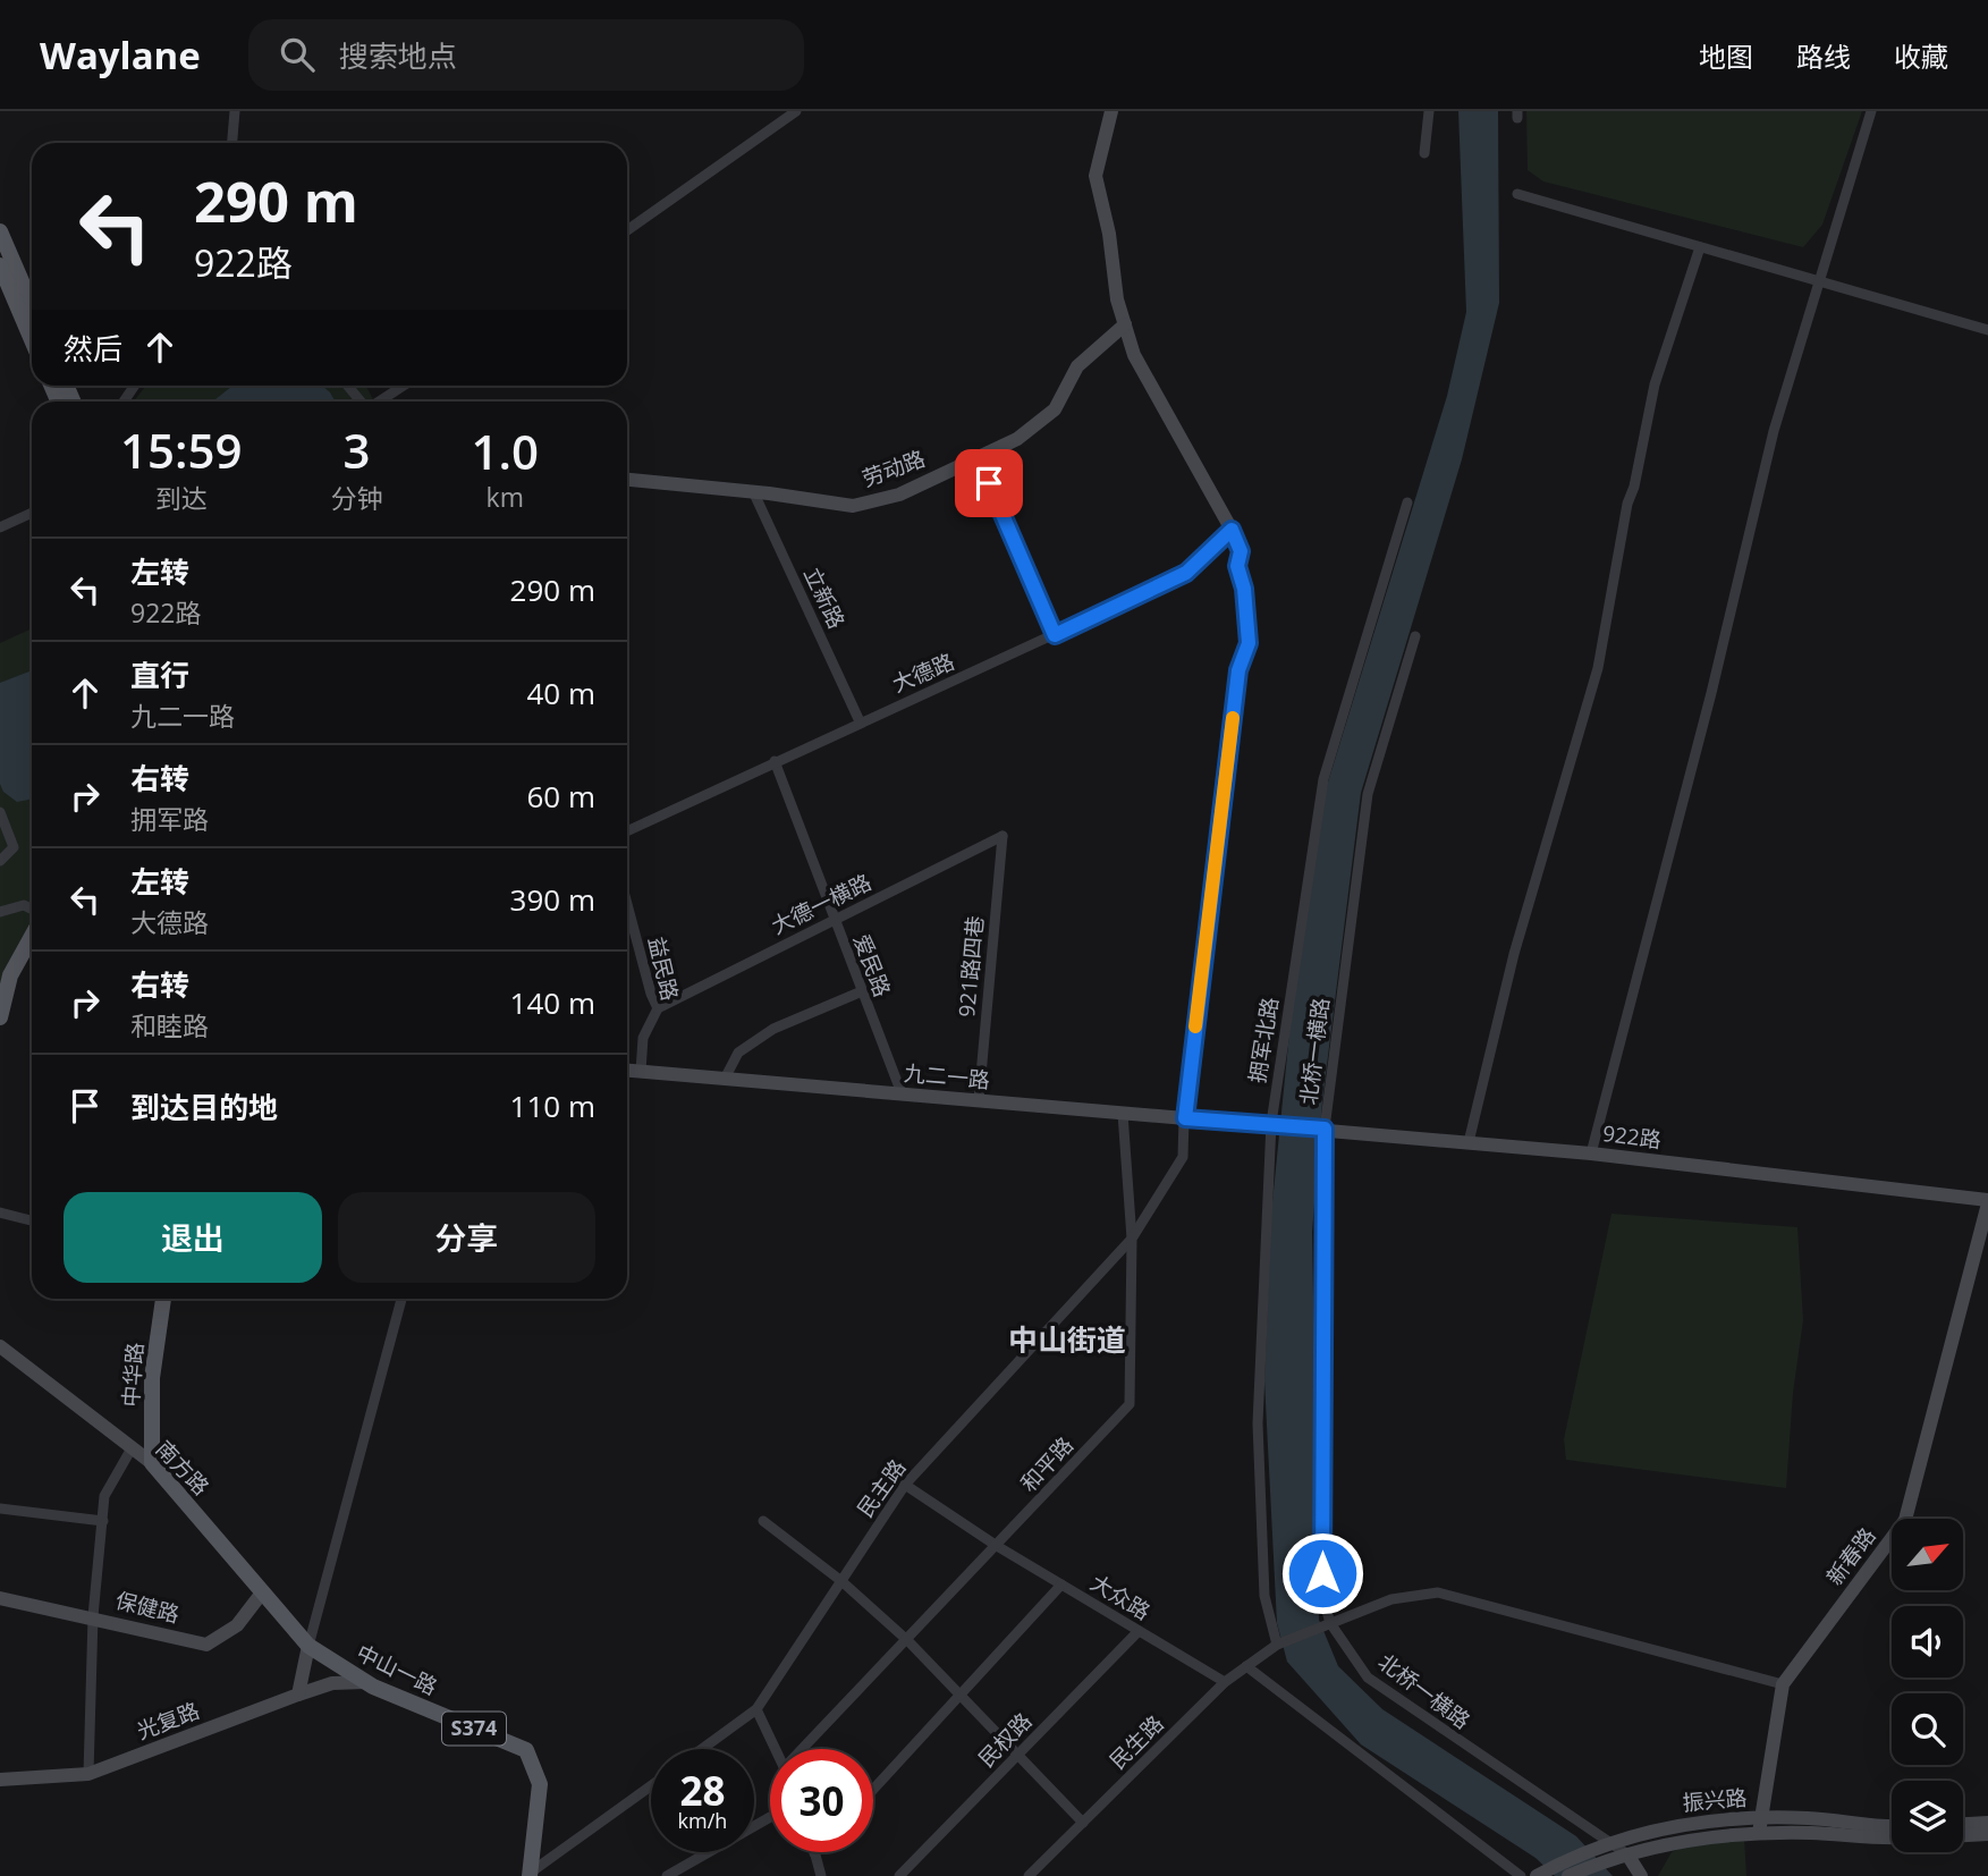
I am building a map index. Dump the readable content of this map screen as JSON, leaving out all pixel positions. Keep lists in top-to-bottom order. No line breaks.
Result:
{"streets":{"main road":["中华路","南方路","中山一路","S374"],"street":["劳动路","立新路","大德路","大德一横路","爱民路","921路四巷","益民路","拥军北路","北桥一横路","九二一路","922路","和平路","民主路","新春路","大众路","保健路","光复路","民权路","民生路","振兴路"]},"crossings":[["劳动路","立新路"],["立新路","大德路"],["大德路","爱民路"],["大德一横路","爱民路"],["大德一横路","921路四巷"],["大德一横路","益民路"],["爱民路","九二一路"],["921路四巷","九二一路"],["益民路","九二一路"],["拥军北路","九二一路"],["拥军北路","922路"],["拥军北路","民生路"],["北桥一横路","922路"],["北桥一横路","民生路"],["北桥一横路","振兴路"],["九二一路","922路"],["九二一路","和平路"],["922路","新春路"],["中华路","南方路"],["和平路","民主路"],["和平路","大众路"],["南方路","保健路"],["南方路","中山一路"],["民主路","大众路"],["新春路","民生路"],["新春路","振兴路"],["大众路","民权路"],["大众路","民生路"],["中山一路","光复路"]],"districts":["中山街道"],"north":"top right","page":{"header":"Waylane","search":"搜索地点","nav":["地图","路线","收藏"],"turn":["290 m","922路"],"then":"然后","eta":["15:59","到达","3","分钟","1.0","km"],"list":[{"name":"左转","note":"922路","value":"290 m"},{"name":"直行","note":"九二一路","value":"40 m"},{"name":"右转","note":"拥军路","value":"60 m"},{"name":"左转","note":"大德路","value":"390 m"},{"name":"右转","note":"和睦路","value":"140 m"},{"name":"到达目的地","value":"110 m"}],"buttons":["退出","分享"],"speed":"28 km/h","limit":"30"}}
